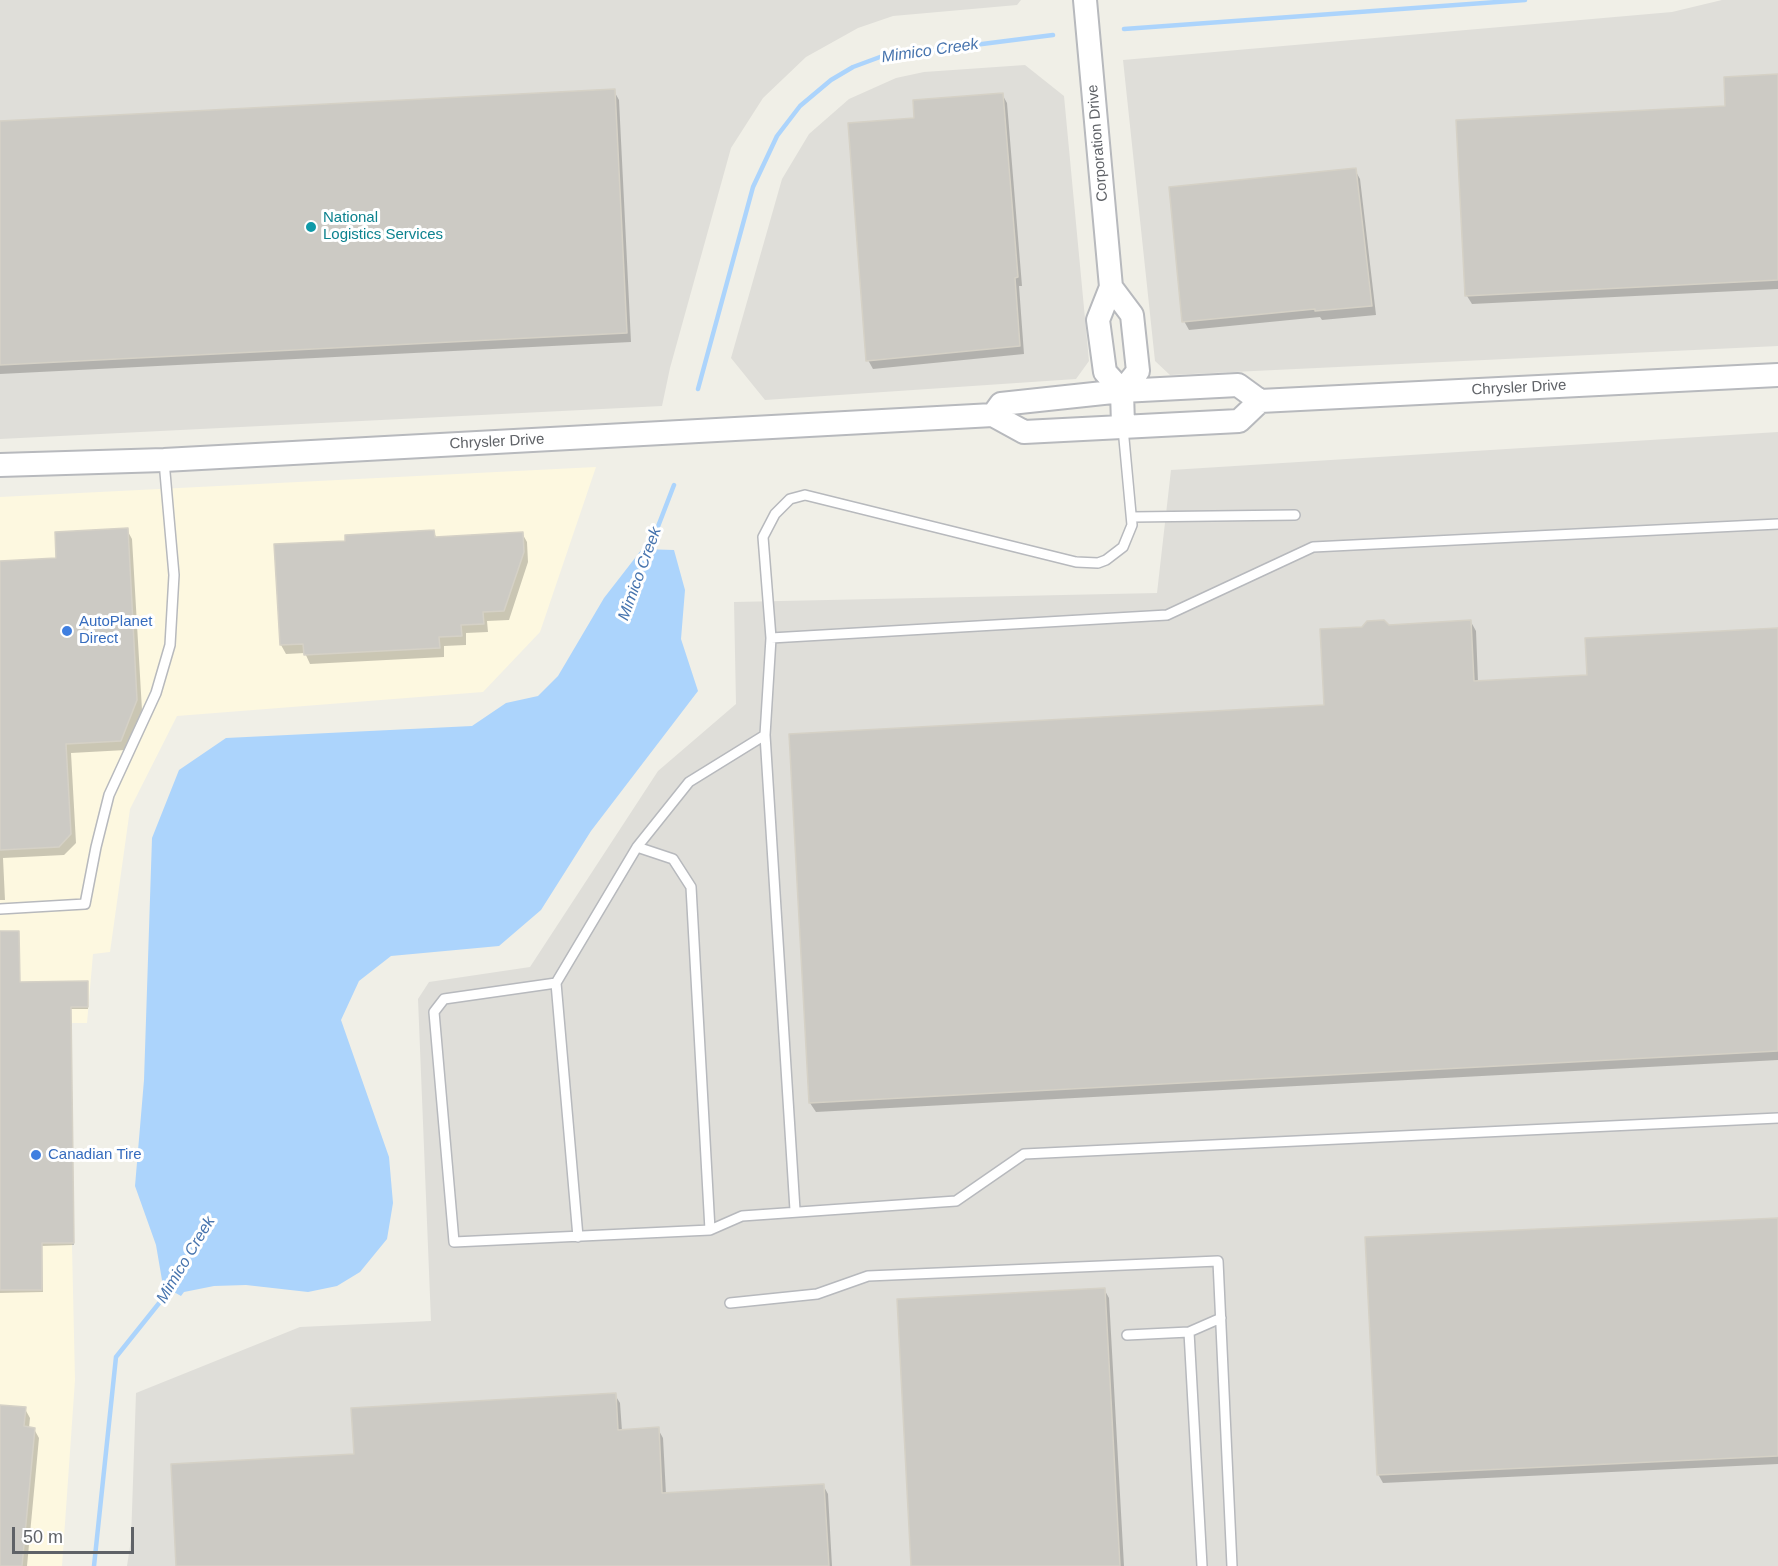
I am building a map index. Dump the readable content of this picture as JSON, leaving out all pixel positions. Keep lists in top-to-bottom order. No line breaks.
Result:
{"streets":{"street":["Corporation Drive","Chrysler Drive"]},"crossings":[["Corporation Drive","Chrysler Drive"]],"water":["Mimico Creek"],"places":["National Logistics Services","AutoPlanet Direct","Canadian Tire"],"scale_bar":"50 m"}
